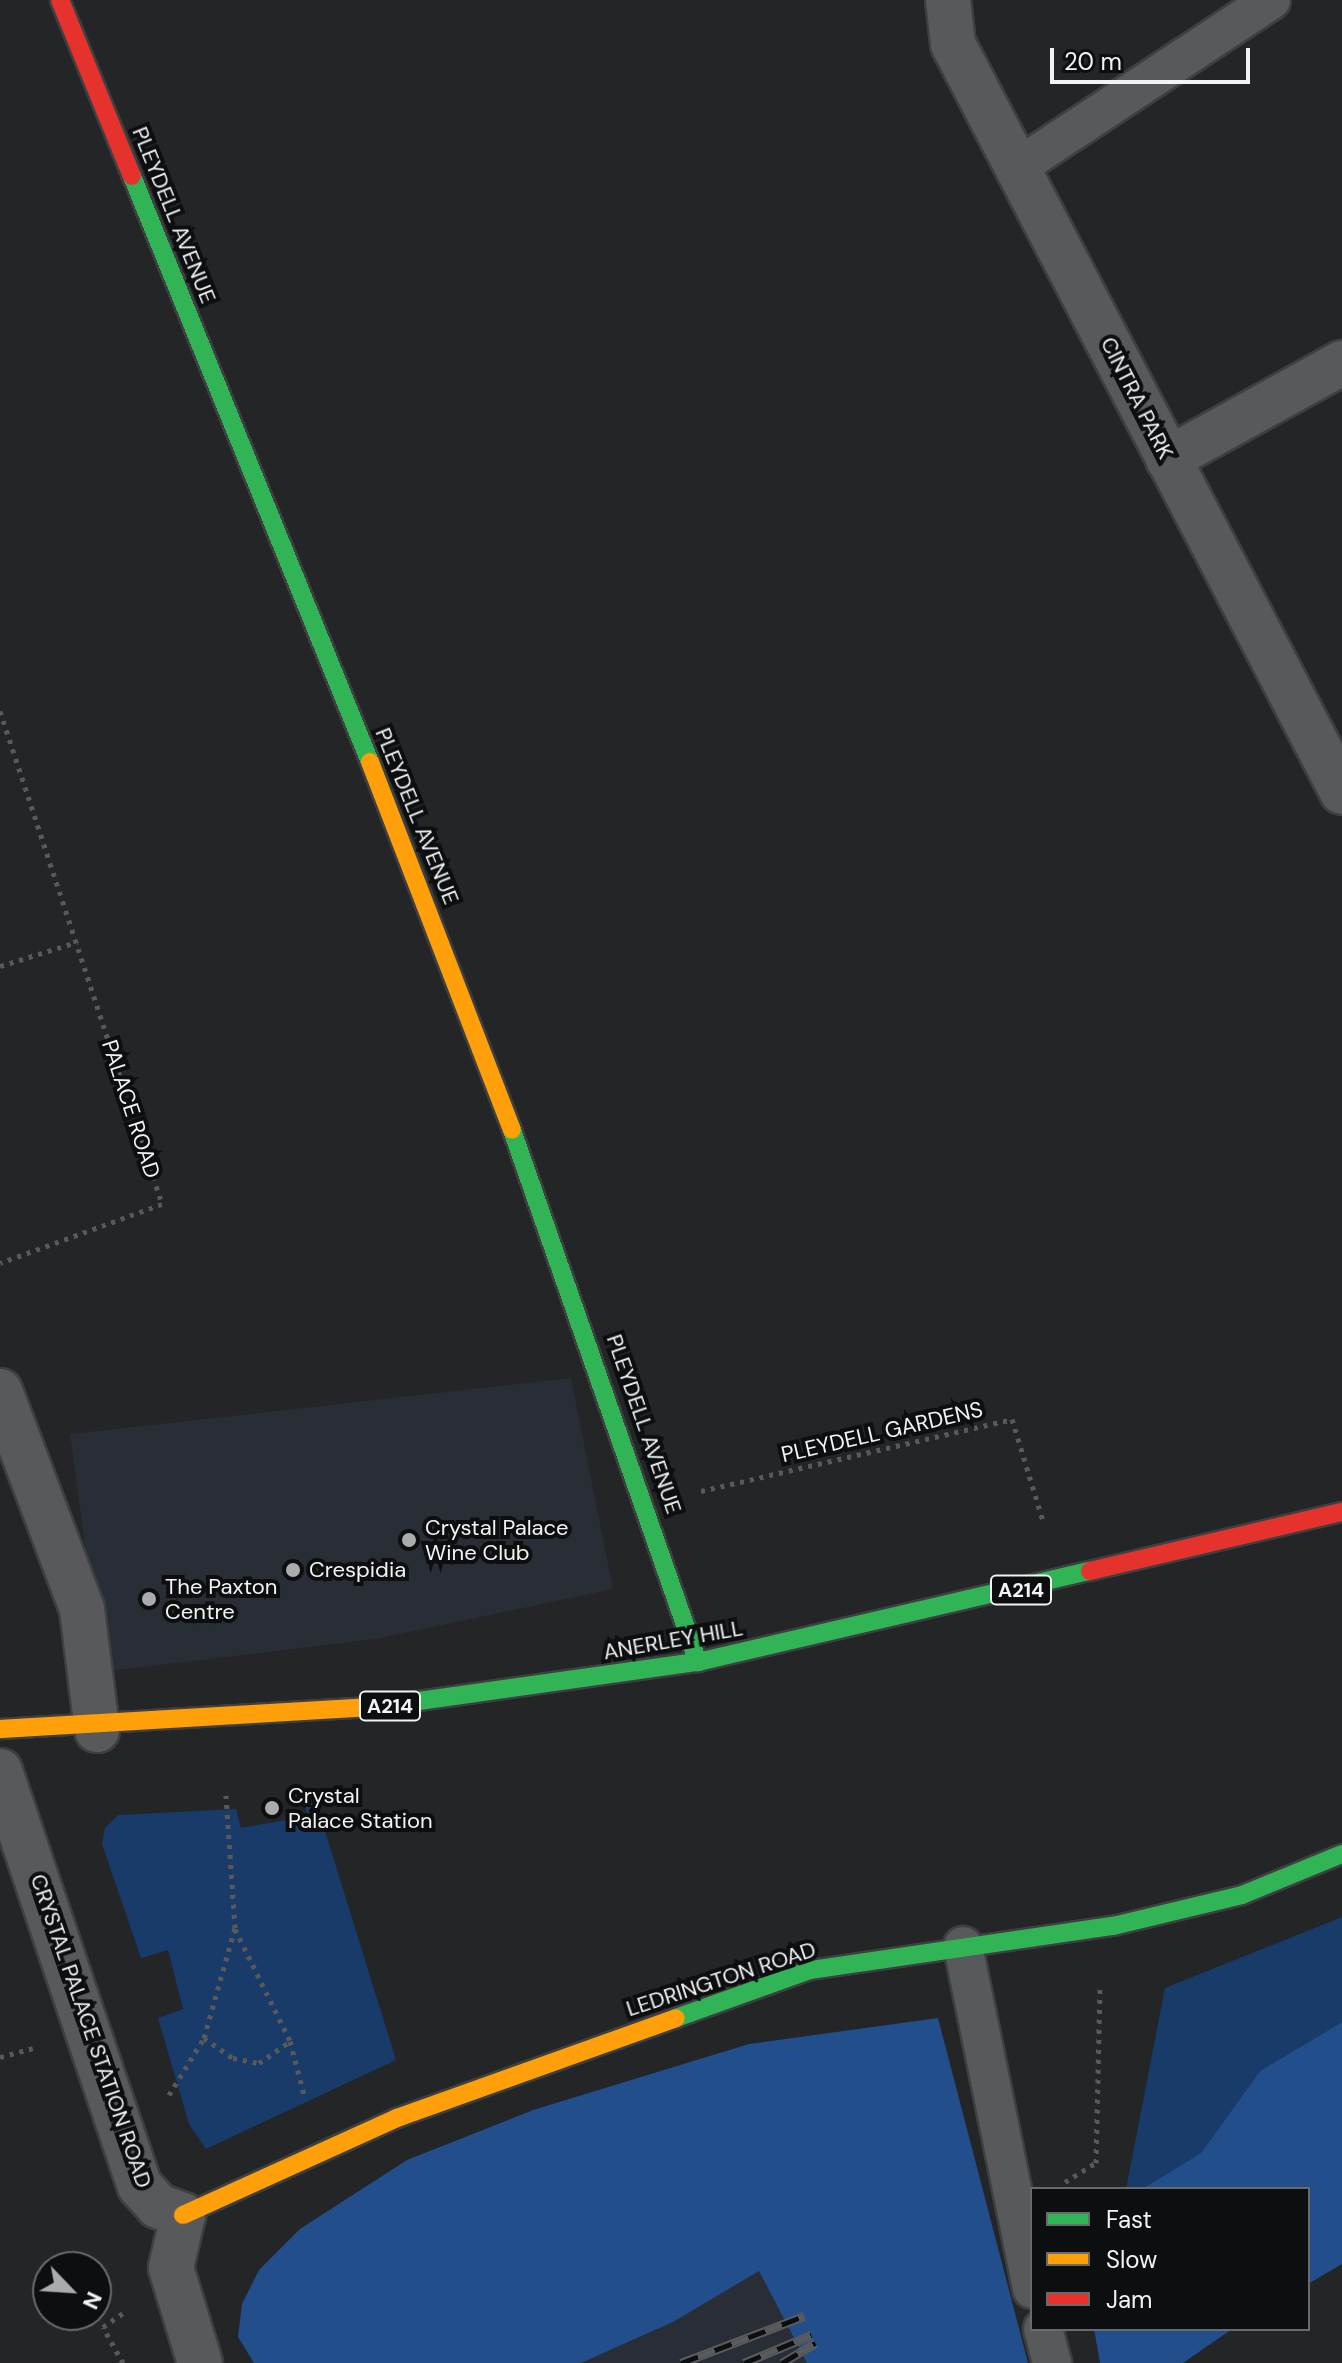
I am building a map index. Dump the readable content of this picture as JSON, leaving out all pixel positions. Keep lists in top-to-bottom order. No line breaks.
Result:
{"streets":{"street":["PLEYDELL AVENUE","CINTRA PARK","A214","ANERLEY HILL","LEDRINGTON ROAD","CRYSTAL PALACE STATION ROAD"],"path":["PALACE ROAD","PLEYDELL GARDENS"]},"crossings":[["PLEYDELL AVENUE","ANERLEY HILL"],["PLEYDELL GARDENS","ANERLEY HILL"],["LEDRINGTON ROAD","CRYSTAL PALACE STATION ROAD"]],"places":["Crystal Palace Wine Club","Crespidia","The Paxton Centre","Crystal Palace Station"],"legend":["Fast","Slow","Jam"],"scale_bar":"20 m","north":"bottom right"}
